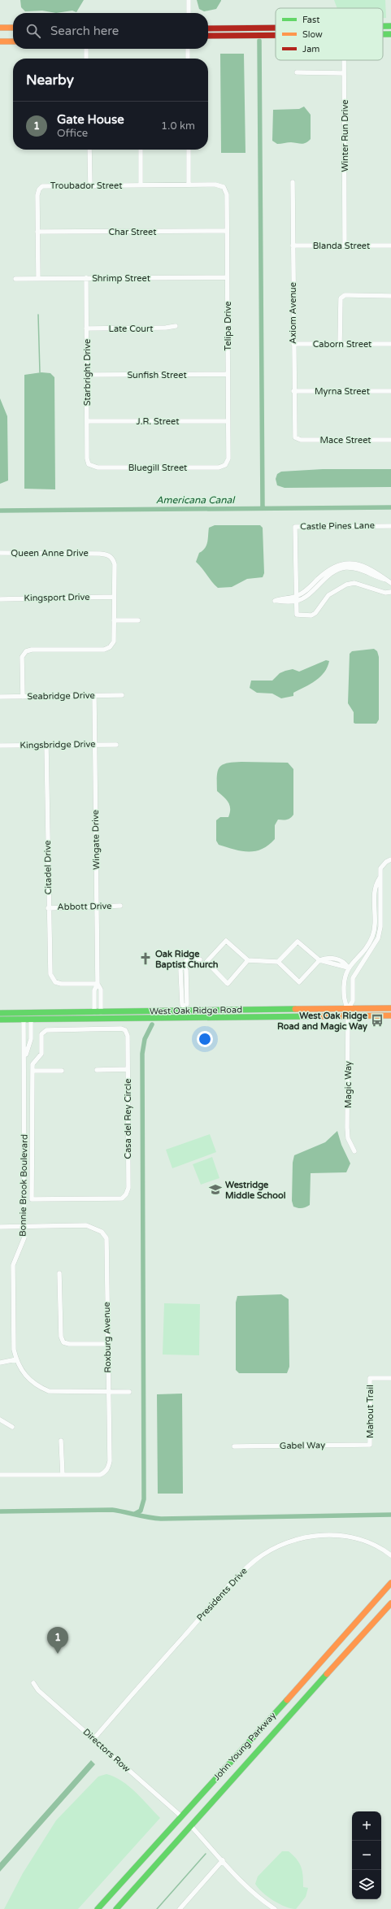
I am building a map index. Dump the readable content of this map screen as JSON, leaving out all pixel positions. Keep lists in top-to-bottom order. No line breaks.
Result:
{"streets":{"main road":["West Oak Ridge Road","John Young Parkway"],"street":["Winter Run Drive","Troubador Street","Char Street","Blanda Street","Shrimp Street","Axiom Avenue","Telipa Drive","Late Court","Caborn Street","Starbright Drive","Sunfish Street","Myrna Street","J.R. Street","Mace Street","Bluegill Street","Castle Pines Lane","Queen Anne Drive","Kingsport Drive","Seabridge Drive","Kingsbridge Drive","Wingate Drive","Citadel Drive","Abbott Drive","Magic Way","Casa del Rey Circle","Bonnie Brook Boulevard","Roxburg Avenue","Mahout Trail","Gabel Way","Presidents Drive","Directors Row"]},"crossings":[["Winter Run Drive","Blanda Street"],["Troubador Street","Char Street"],["Troubador Street","Shrimp Street"],["Troubador Street","Telipa Drive"],["Char Street","Telipa Drive"],["Blanda Street","Axiom Avenue"],["Shrimp Street","Telipa Drive"],["Shrimp Street","Starbright Drive"],["Axiom Avenue","Caborn Street"],["Axiom Avenue","Myrna Street"],["Axiom Avenue","Mace Street"],["Telipa Drive","Sunfish Street"],["Telipa Drive","J.R. Street"],["Telipa Drive","Bluegill Street"],["Late Court","Starbright Drive"],["Starbright Drive","Sunfish Street"],["Starbright Drive","J.R. Street"],["Starbright Drive","Bluegill Street"],["Queen Anne Drive","Kingsport Drive"],["Seabridge Drive","Wingate Drive"],["Kingsbridge Drive","Wingate Drive"],["Kingsbridge Drive","Citadel Drive"],["Wingate Drive","Citadel Drive"],["Wingate Drive","Abbott Drive"],["Wingate Drive","West Oak Ridge Road"],["Citadel Drive","Abbott Drive"],["West Oak Ridge Road","Magic Way"],["West Oak Ridge Road","Bonnie Brook Boulevard"],["Bonnie Brook Boulevard","Roxburg Avenue"],["Mahout Trail","Gabel Way"],["Presidents Drive","Directors Row"],["John Young Parkway","Directors Row"]],"water":["Americana Canal"],"places":{"church":["Oak Ridge Baptist Church"],"bus stop":["West Oak Ridge Road and Magic Way"],"school or university":["Westridge Middle School"]},"legend":["Fast","Slow","Jam"],"page":{"search":"Search here","heading":"Nearby","list":[{"mark":"1","name":"Gate House","note":"Office","value":"1.0 km"}],"pins":"1","map_buttons":["+","−"]}}
